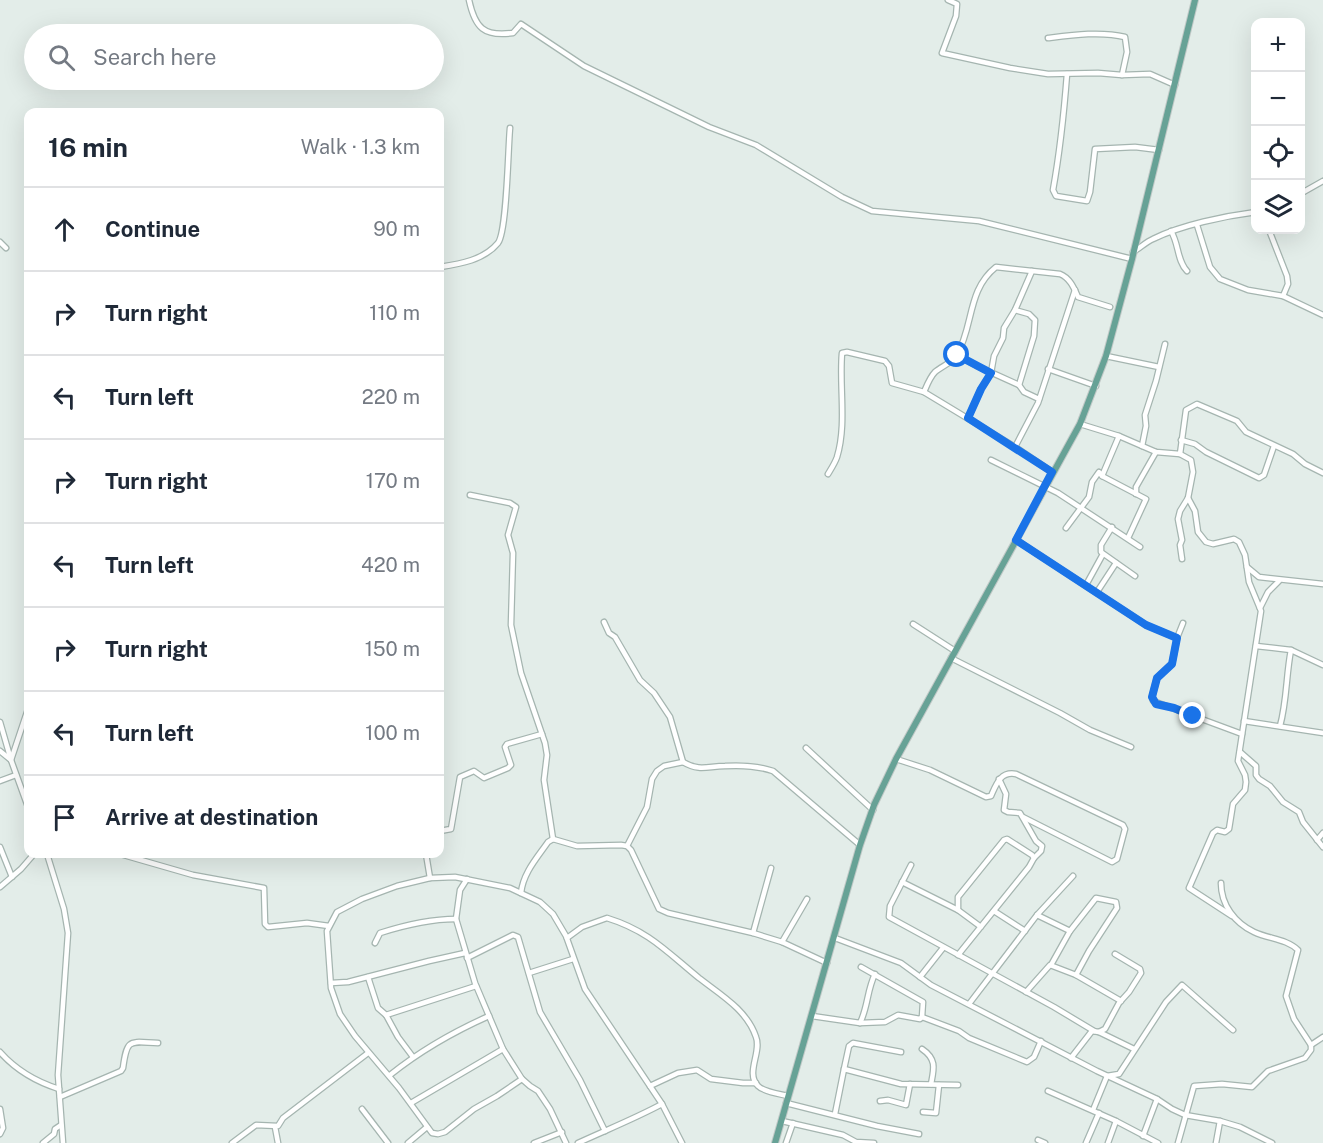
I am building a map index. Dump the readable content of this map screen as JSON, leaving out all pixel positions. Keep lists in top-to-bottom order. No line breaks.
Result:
{"page":{"map_buttons":["+","−"],"search":"Search here","heading":["16 min","Walk · 1.3 km"],"list":[["Continue","90 m"],["Turn right","110 m"],["Turn left","220 m"],["Turn right","170 m"],["Turn left","420 m"],["Turn right","150 m"],["Turn left","100 m"],"Arrive at destination"]}}
